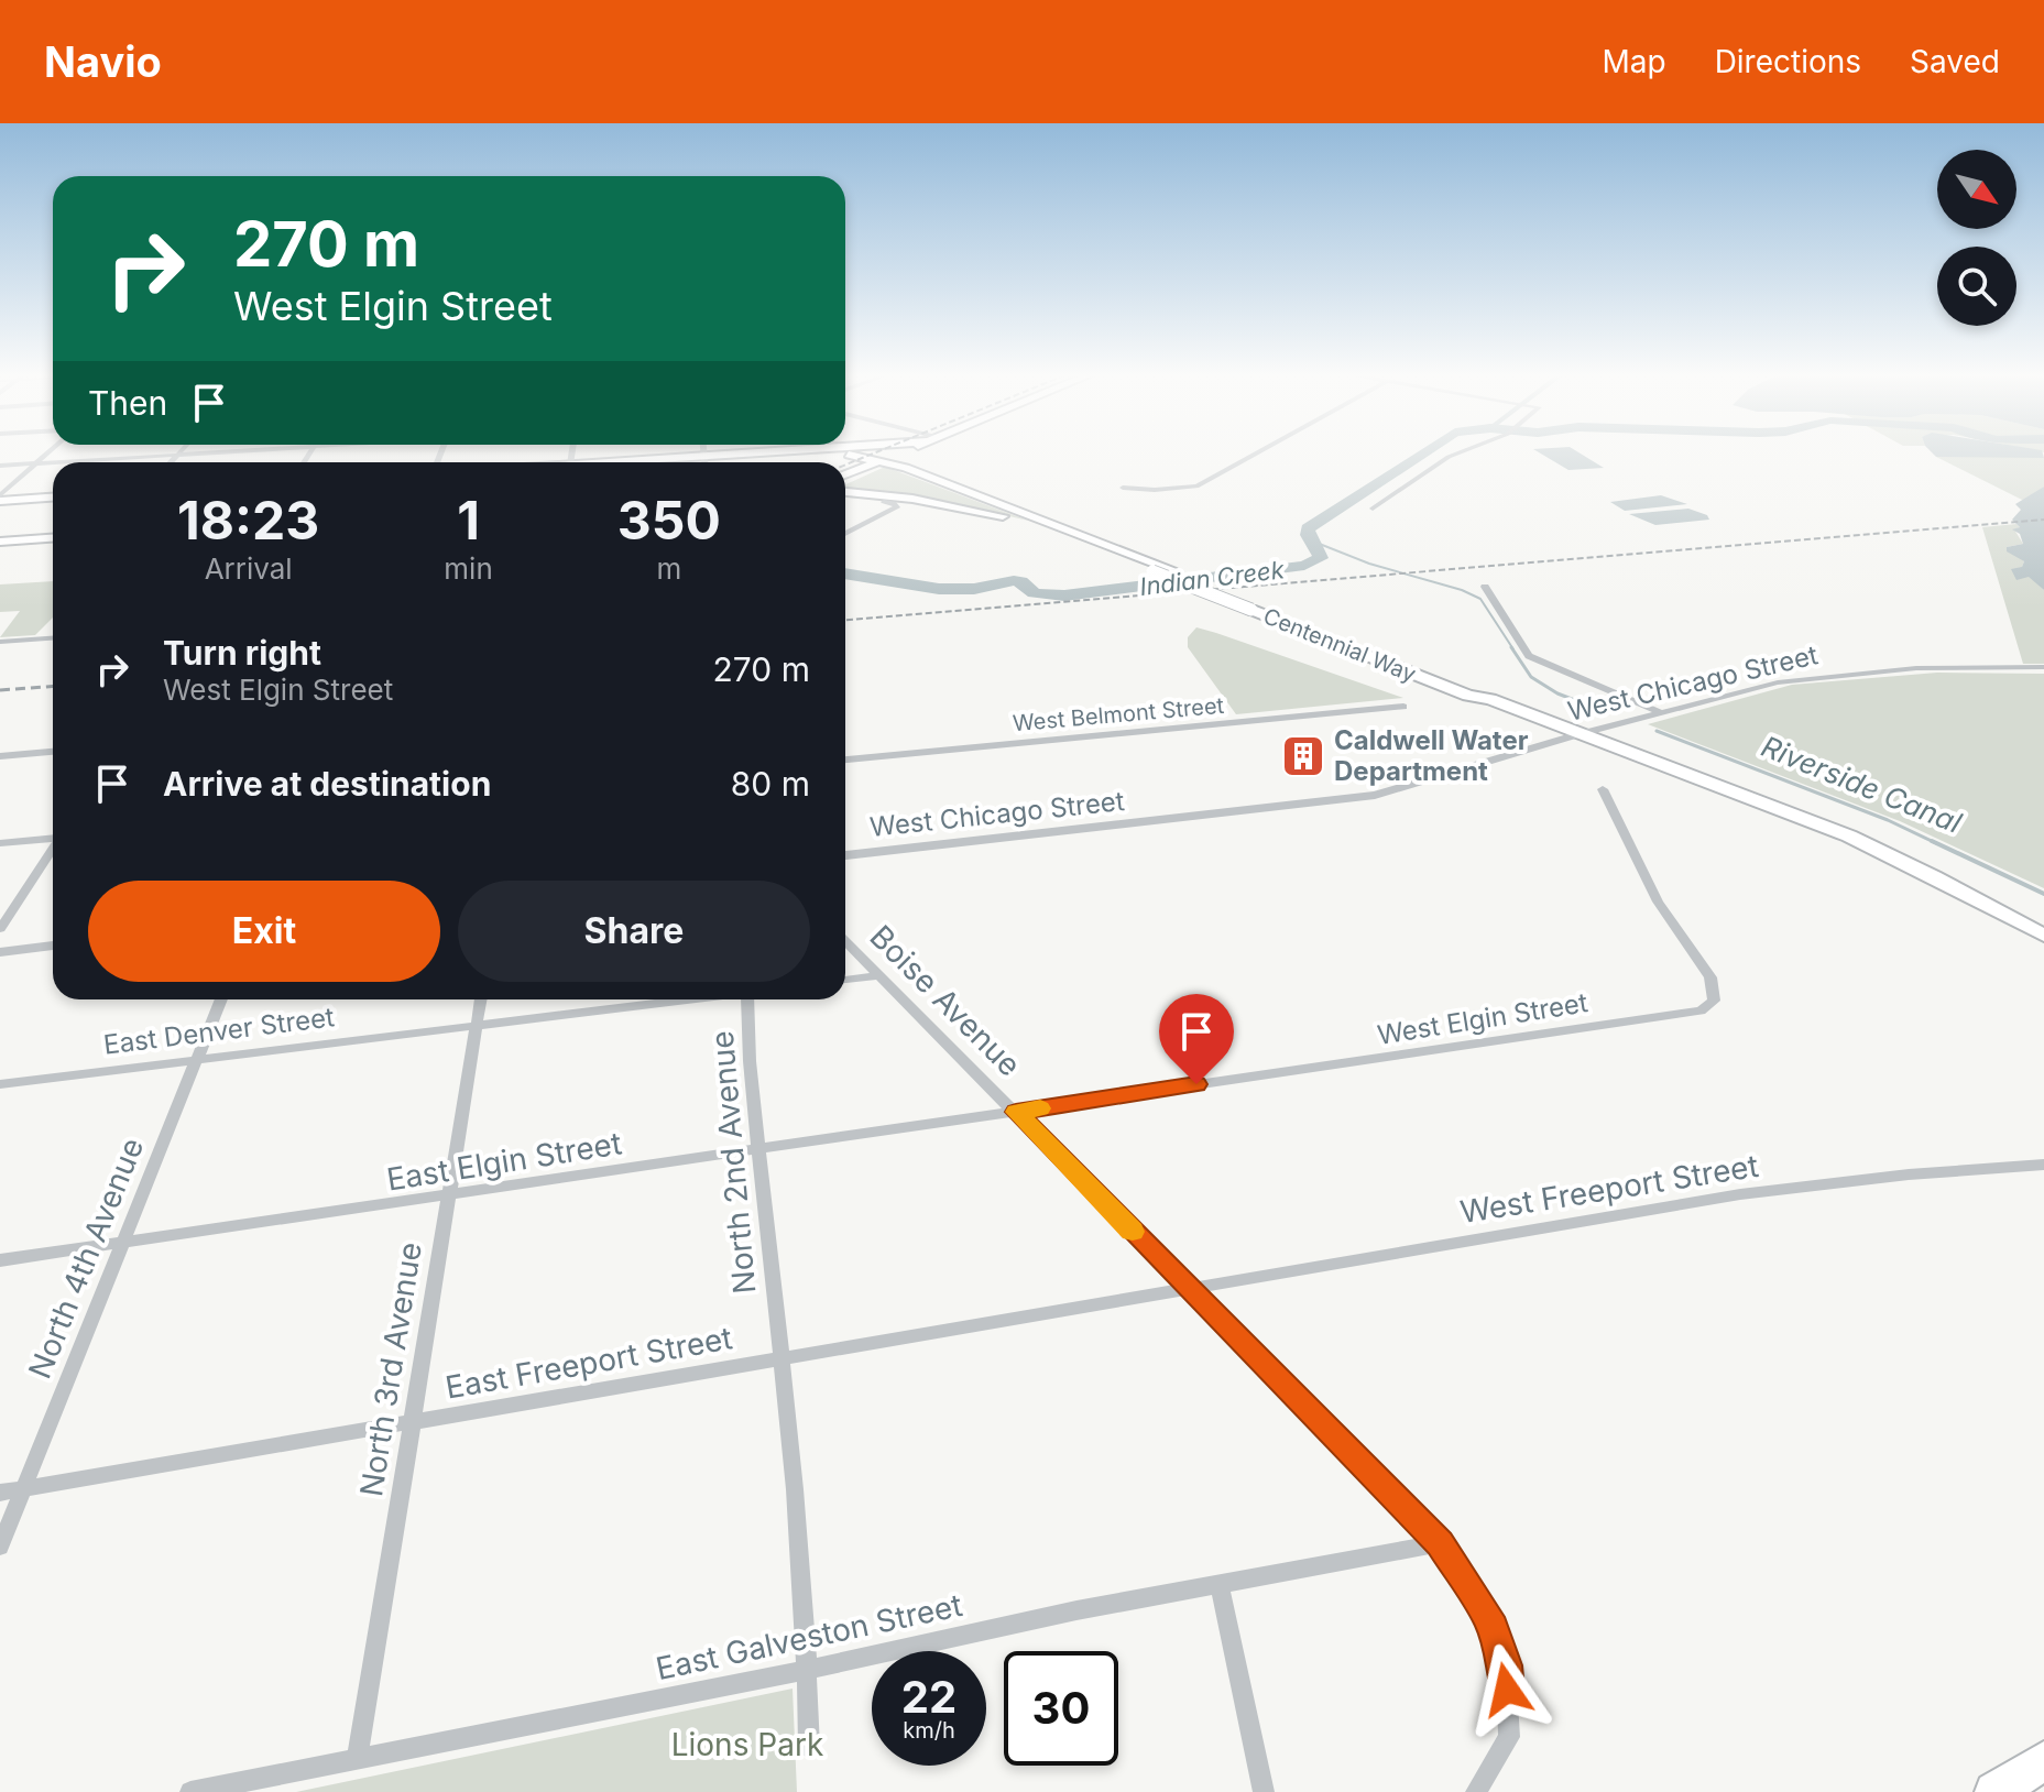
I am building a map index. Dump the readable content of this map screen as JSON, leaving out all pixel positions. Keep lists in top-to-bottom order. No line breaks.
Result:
{"streets":{"main road":["Centennial Way"],"street":["West Chicago Street","West Belmont Street","Boise Avenue","West Elgin Street","East Denver Street","East Elgin Street","North 2nd Avenue","West Freeport Street","North 4th Avenue","East Freeport Street","North 3rd Avenue","East Galveston Street"]},"crossings":[["Centennial Way","West Chicago Street"],["Boise Avenue","West Elgin Street"],["Boise Avenue","East Elgin Street"],["Boise Avenue","West Freeport Street"],["Boise Avenue","East Freeport Street"],["Boise Avenue","East Galveston Street"],["West Elgin Street","East Elgin Street"],["East Denver Street","North 4th Avenue"],["East Denver Street","North 3rd Avenue"],["East Elgin Street","North 2nd Avenue"],["East Elgin Street","North 4th Avenue"],["East Elgin Street","North 3rd Avenue"],["North 2nd Avenue","East Freeport Street"],["North 2nd Avenue","East Galveston Street"],["West Freeport Street","East Freeport Street"],["North 4th Avenue","East Freeport Street"],["East Freeport Street","North 3rd Avenue"],["North 3rd Avenue","East Galveston Street"]],"water":["Indian Creek","Riverside Canal"],"parks":["Lions Park"],"places":{"building":["Caldwell Water Department"]},"north":"bottom right","page":{"header":"Navio","nav":["Map","Directions","Saved"],"turn":["270 m","West Elgin Street"],"then":"Then","eta":["18:23","Arrival","1","min","350","m"],"list":[{"name":"Turn right","note":"West Elgin Street","value":"270 m"},{"name":"Arrive at destination","value":"80 m"}],"buttons":["Exit","Share"],"speed":"22 km/h","limit":"30"}}
